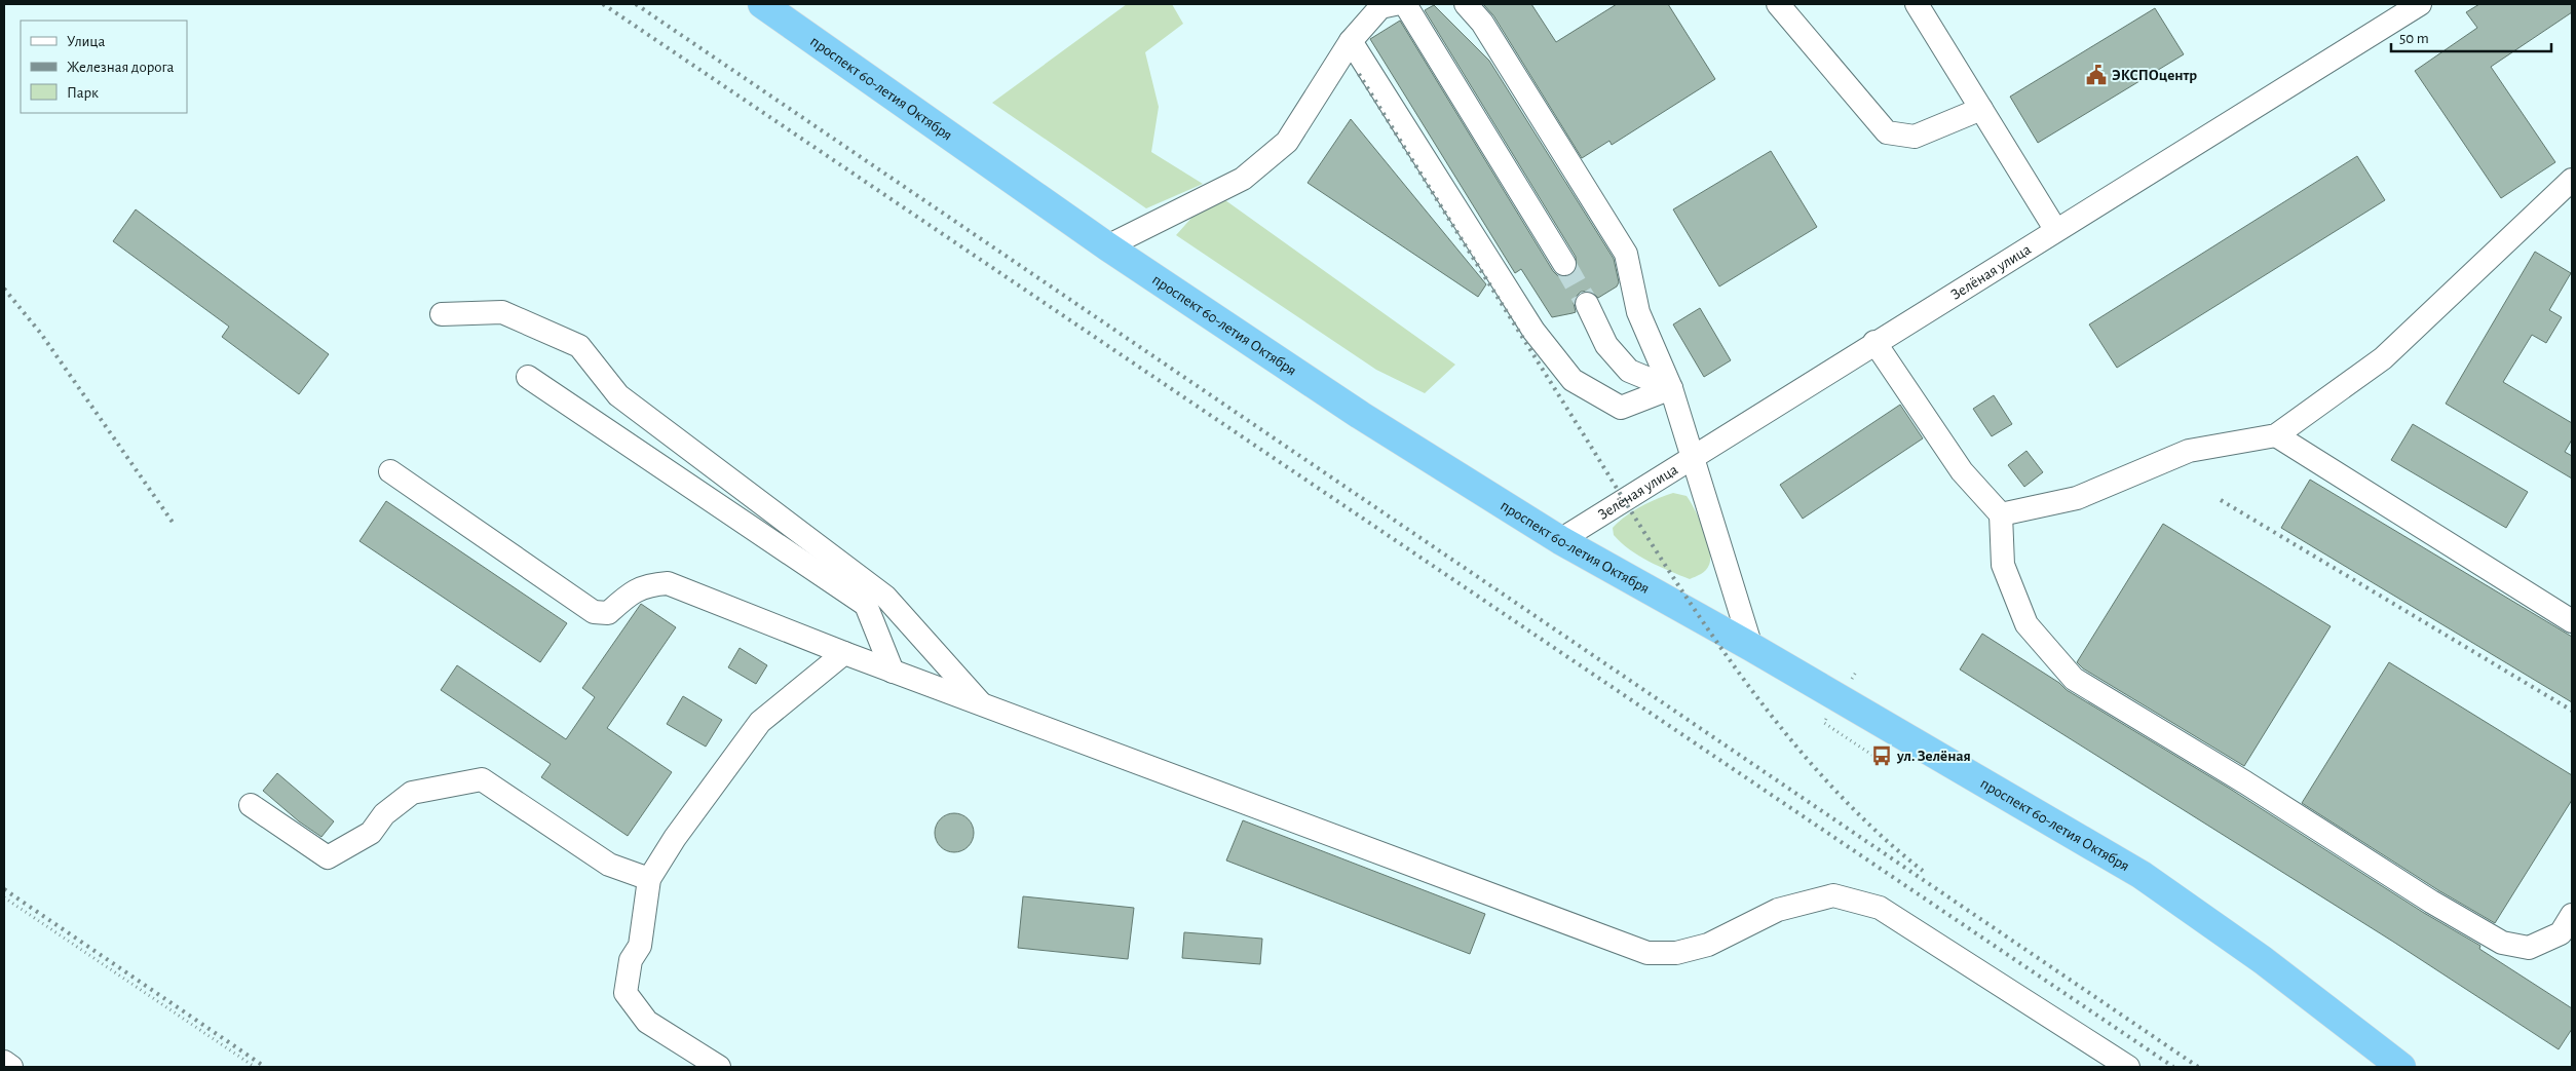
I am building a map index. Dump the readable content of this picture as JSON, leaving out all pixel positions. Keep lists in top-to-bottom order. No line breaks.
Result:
{"streets":{"highway":["проспект 60-летия Октября"],"street":["Зелёная улица"]},"crossings":[["проспект 60-летия Октября","Зелёная улица"]],"places":{"public building":["ЭКСПОцентр"],"bus stop":["ул. Зелёная"]},"legend":["Улица","Железная дорога","Парк"],"scale_bar":"50 m"}
